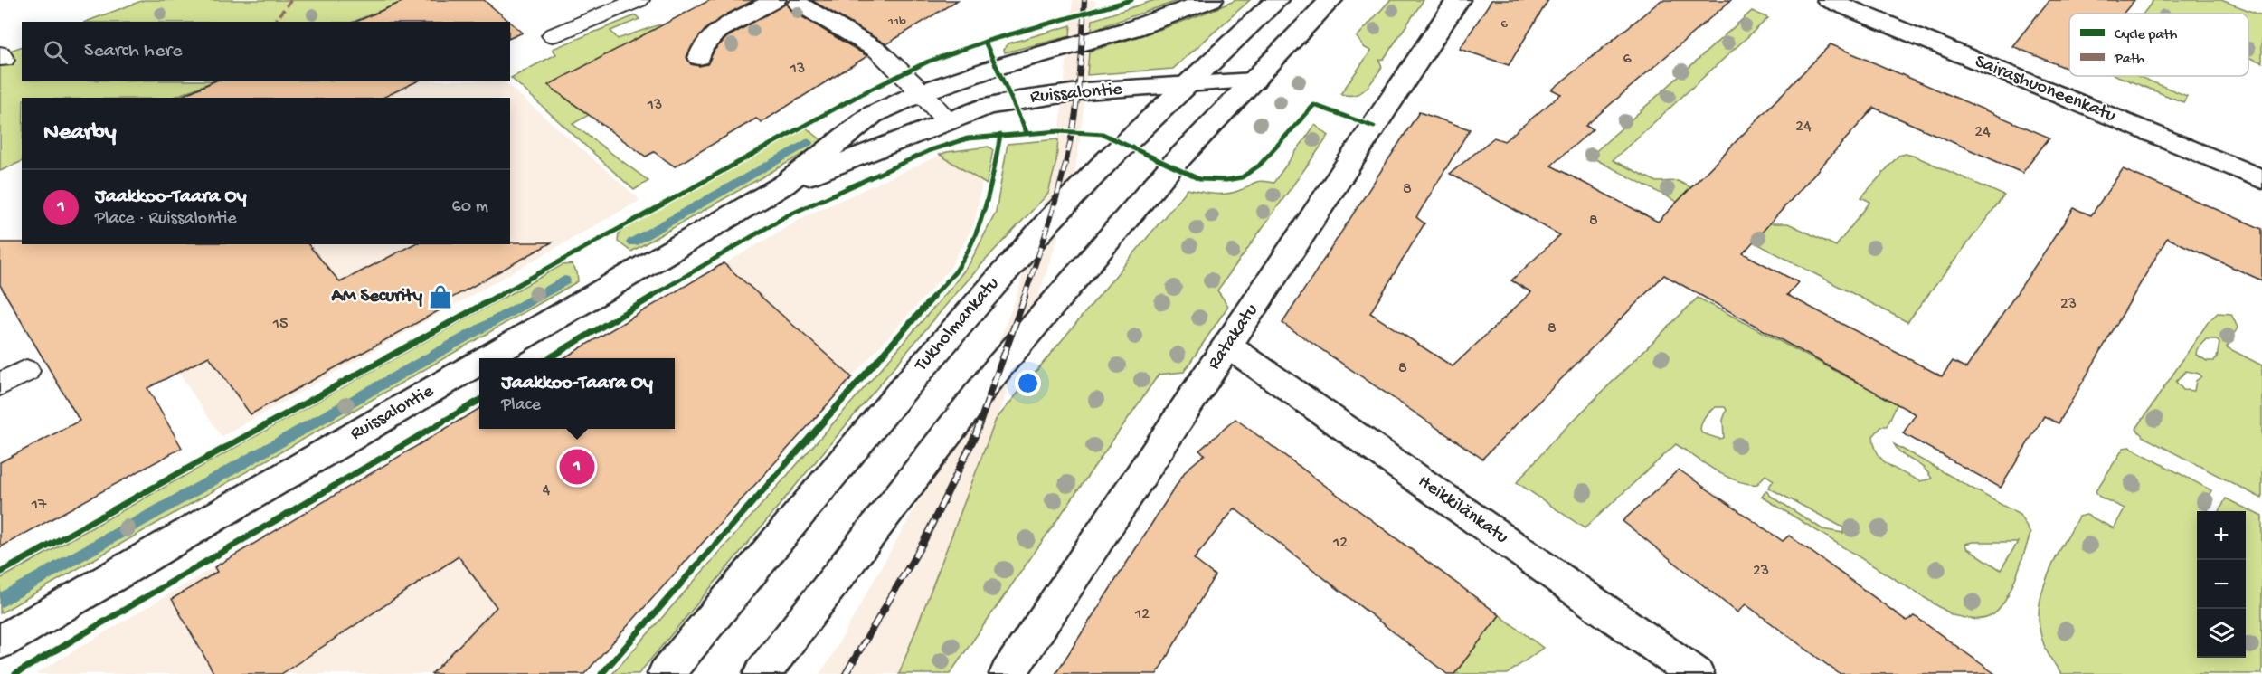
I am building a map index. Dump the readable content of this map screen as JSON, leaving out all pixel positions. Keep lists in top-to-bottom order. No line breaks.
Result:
{"streets":{"street":["Sairashuoneenkatu","Ruissalontie","Tukholmankatu","Ratakatu","Heikkilänkatu"]},"crossings":[["Ruissalontie","Tukholmankatu"],["Ratakatu","Heikkilänkatu"]],"places":{"shop":["AM Security"]},"house_numbers":["11b","6","6","13","13","24","24","8","8","23","15","8","8","4","17","12","23","12"],"legend":["Cycle path","Path"],"page":{"search":"Search here","heading":"Nearby","list":[{"mark":"1","name":"Jaakkoo-Taara Oy","note":"Place · Ruissalontie","value":"60 m"}],"popup":["Jaakkoo-Taara Oy","Place"],"pins":"1","map_buttons":["+","−"]}}
